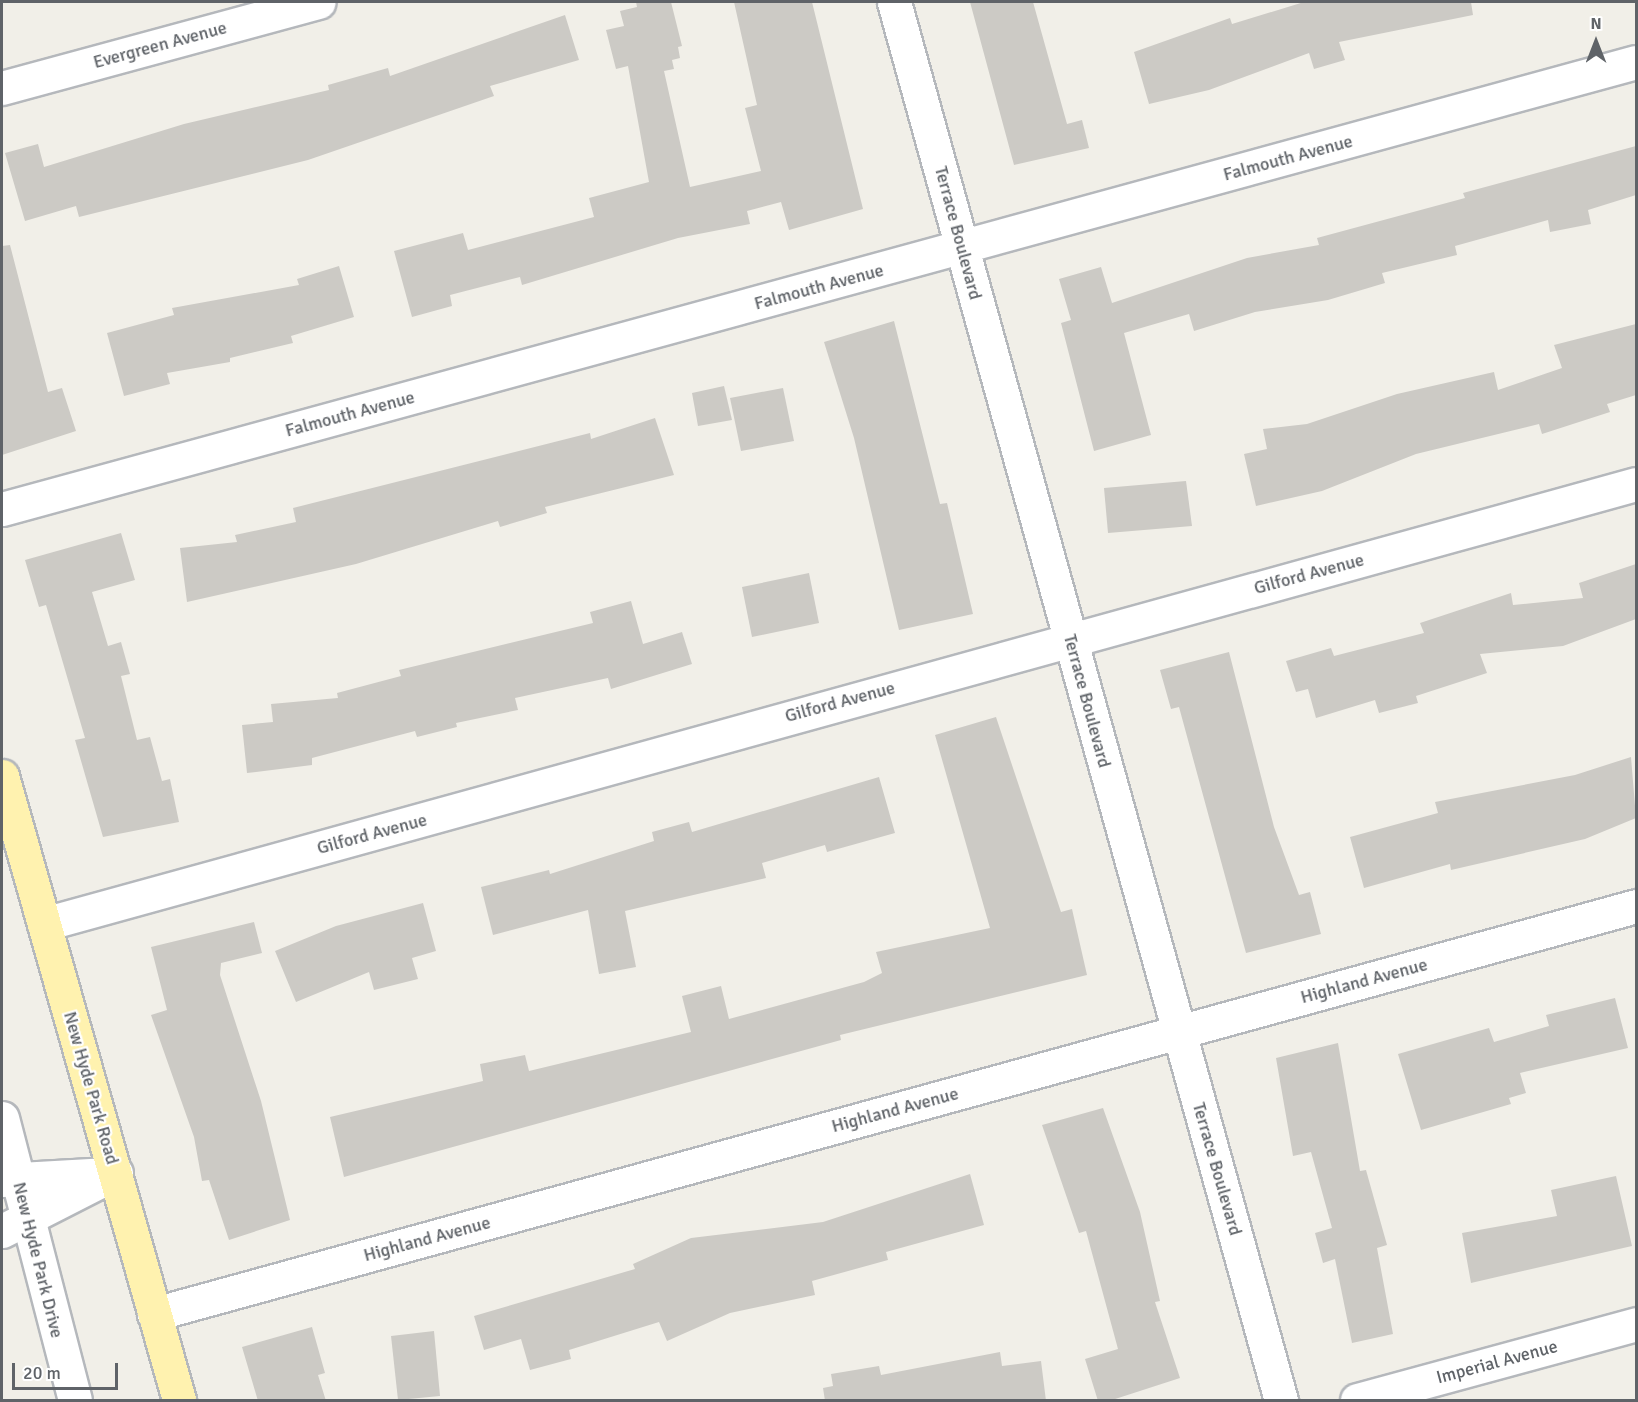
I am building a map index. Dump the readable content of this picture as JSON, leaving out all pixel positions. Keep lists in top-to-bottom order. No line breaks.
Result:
{"streets":{"main road":["New Hyde Park Road"],"street":["Evergreen Avenue","Falmouth Avenue","Terrace Boulevard","Gilford Avenue","Highland Avenue","New Hyde Park Drive","Imperial Avenue"]},"crossings":[["Falmouth Avenue","Terrace Boulevard"],["Terrace Boulevard","Gilford Avenue"],["Terrace Boulevard","Highland Avenue"],["Gilford Avenue","New Hyde Park Road"],["Highland Avenue","New Hyde Park Road"]],"scale_bar":"20 m","north":"top"}
